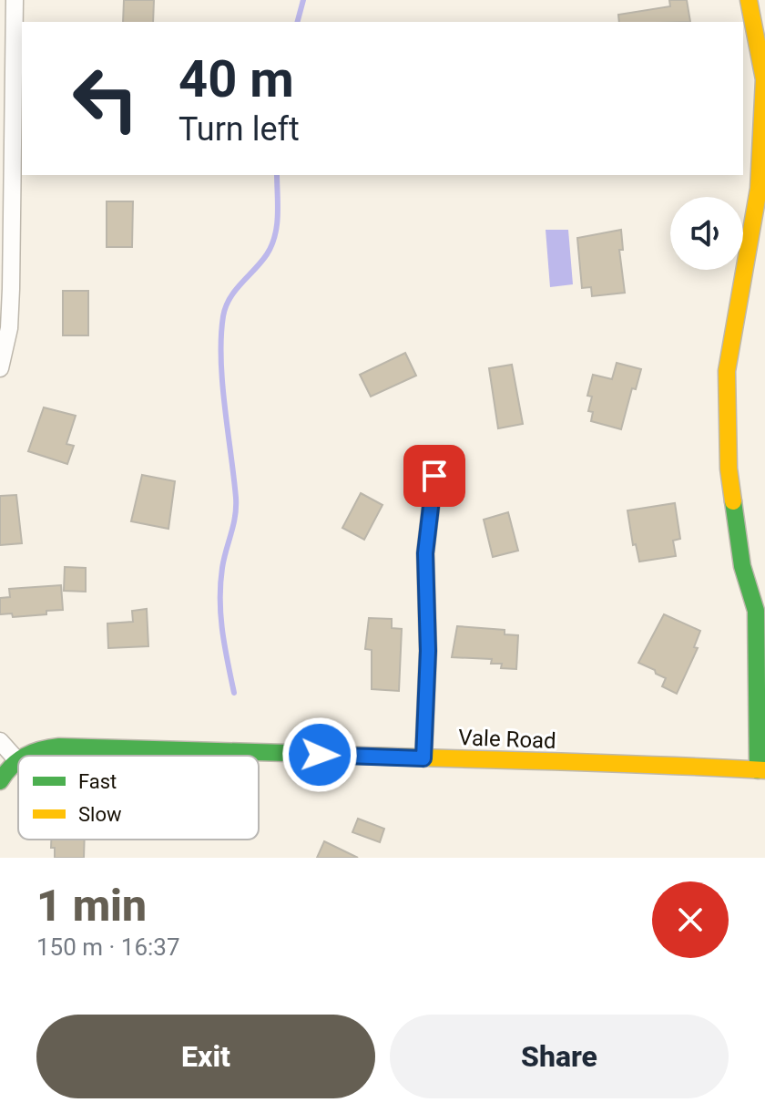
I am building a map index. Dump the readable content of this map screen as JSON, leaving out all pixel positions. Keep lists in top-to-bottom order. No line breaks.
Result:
{"streets":{"main road":["Vale Road"]},"legend":["Fast","Slow"],"page":{"turn":["40 m","Turn left"],"heading":["1 min","150 m · 16:37"],"buttons":["Exit","Share"]}}
